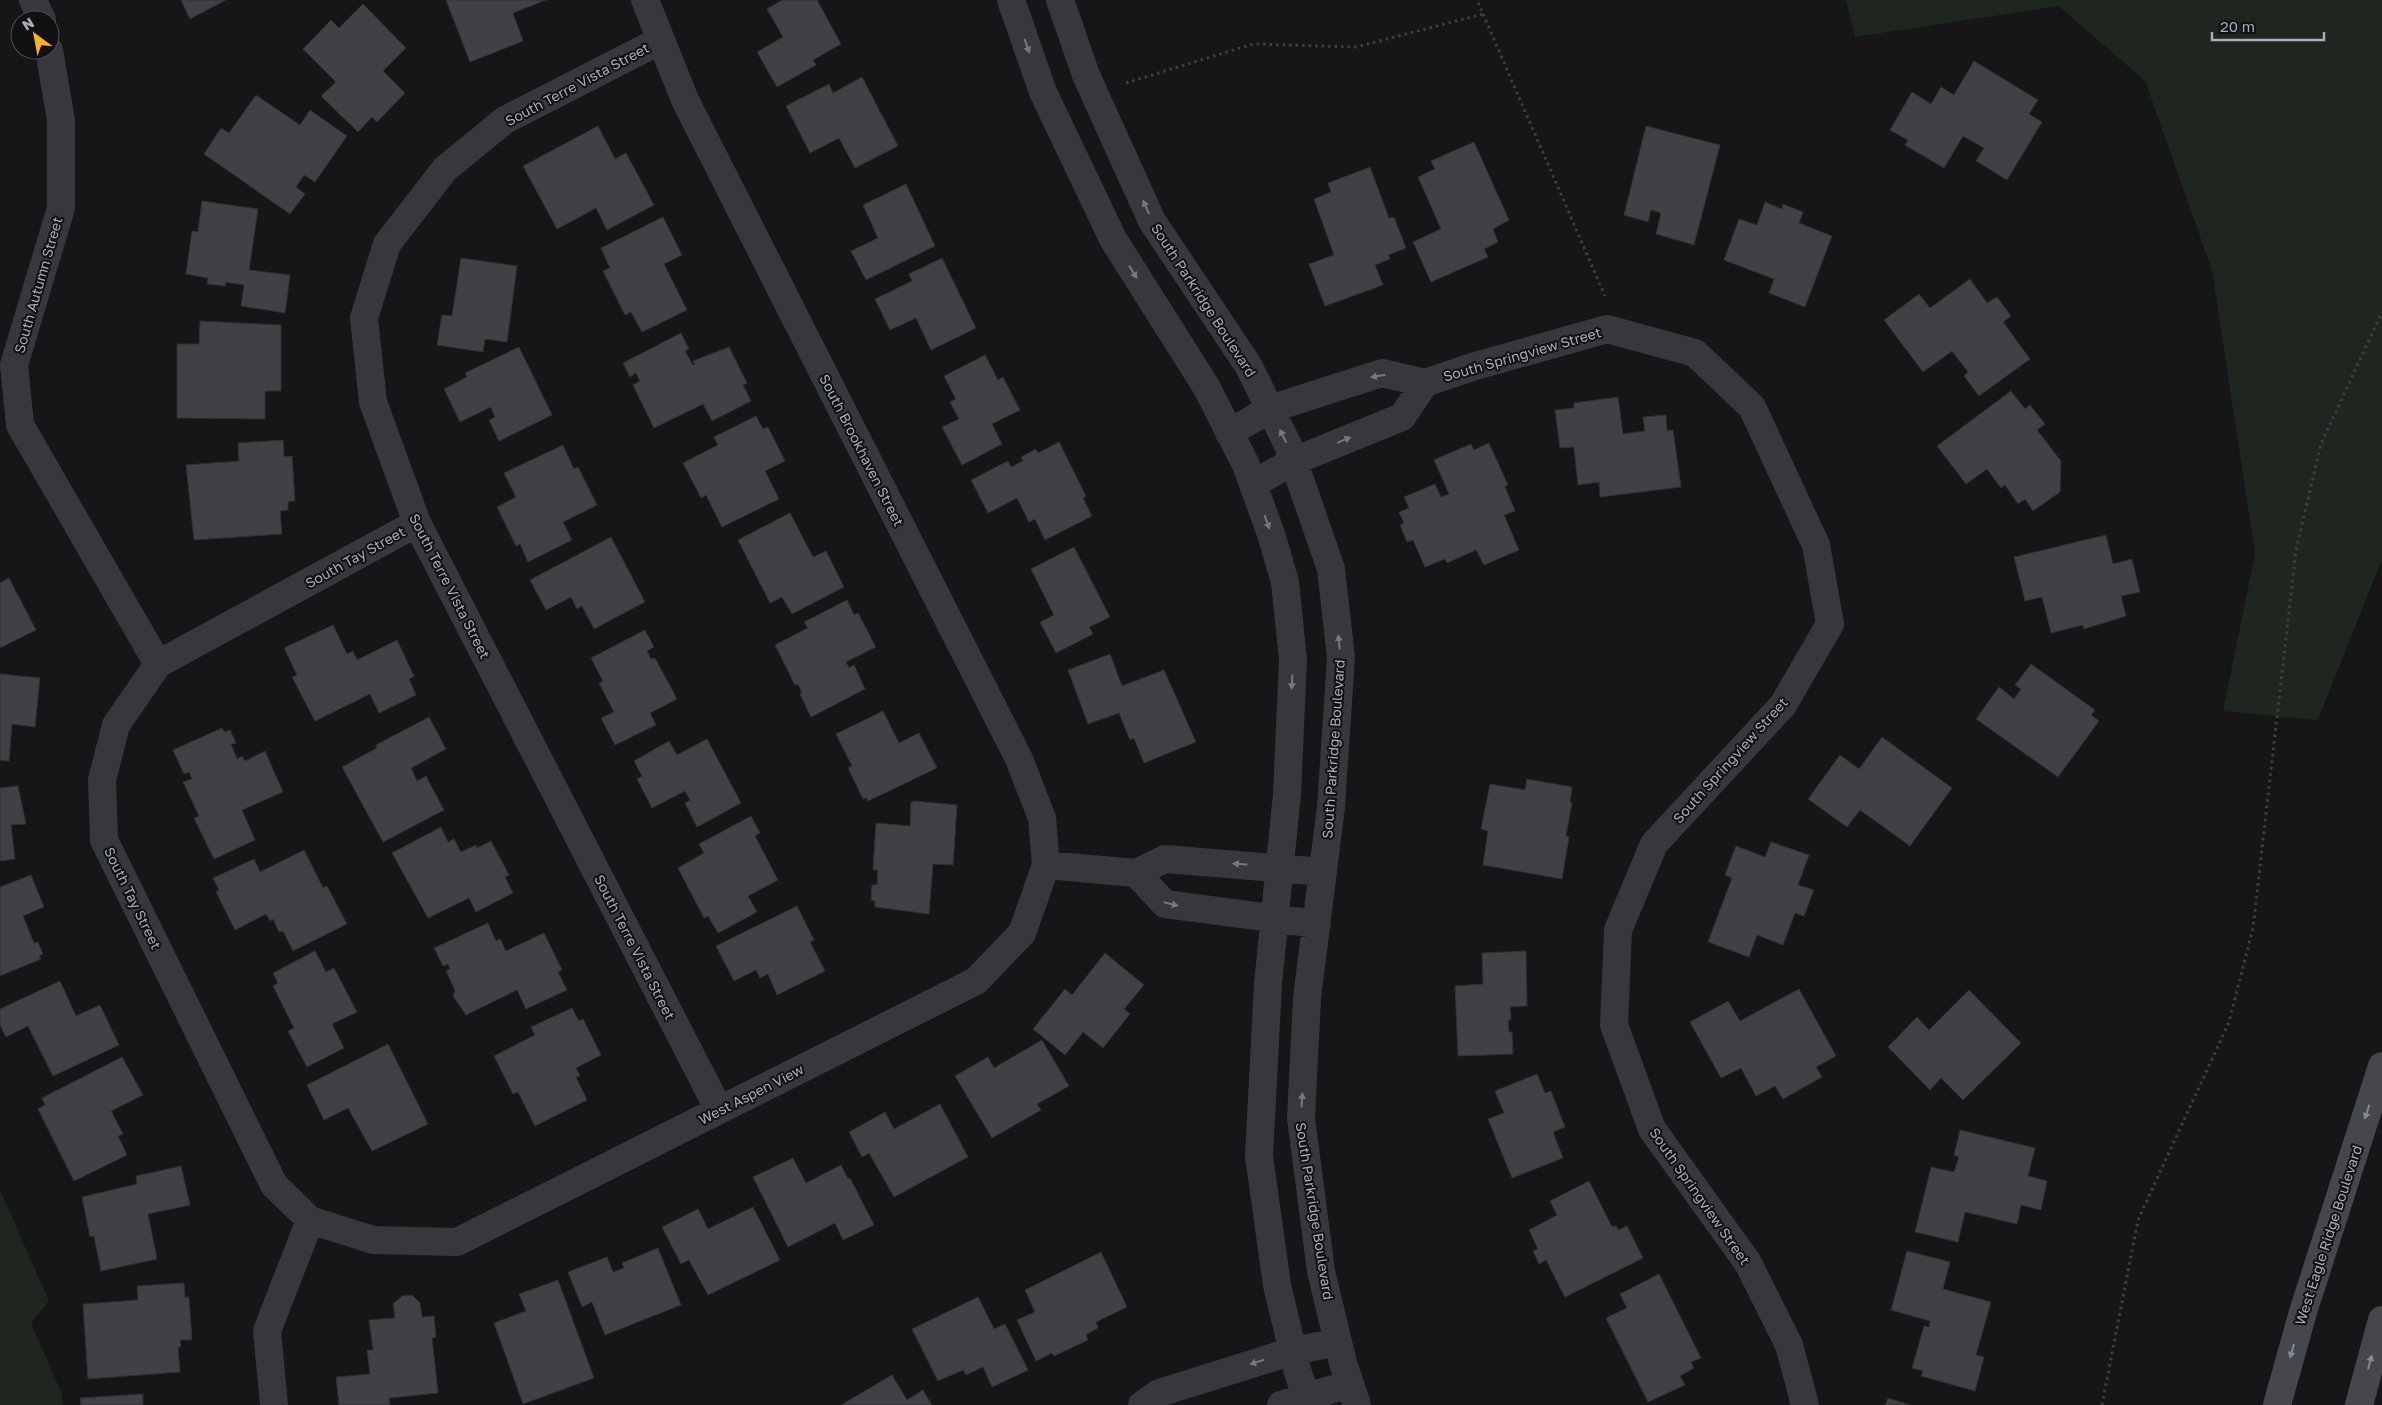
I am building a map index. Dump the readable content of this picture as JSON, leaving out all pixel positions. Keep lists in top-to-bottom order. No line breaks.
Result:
{"streets":{"street":["South Terre Vista Street","South Autumn Street","South Parkridge Boulevard","South Springview Street","South Brookhaven Street","South Tay Street","West Aspen View","West Eagle Ridge Boulevard"]},"crossings":[["South Terre Vista Street","South Brookhaven Street"],["South Terre Vista Street","South Tay Street"],["South Terre Vista Street","West Aspen View"],["South Autumn Street","South Tay Street"],["South Parkridge Boulevard","South Springview Street"],["South Brookhaven Street","West Aspen View"],["South Tay Street","West Aspen View"]],"one_way":["West Eagle Ridge Boulevard"],"scale_bar":"20 m","north":"top left"}
